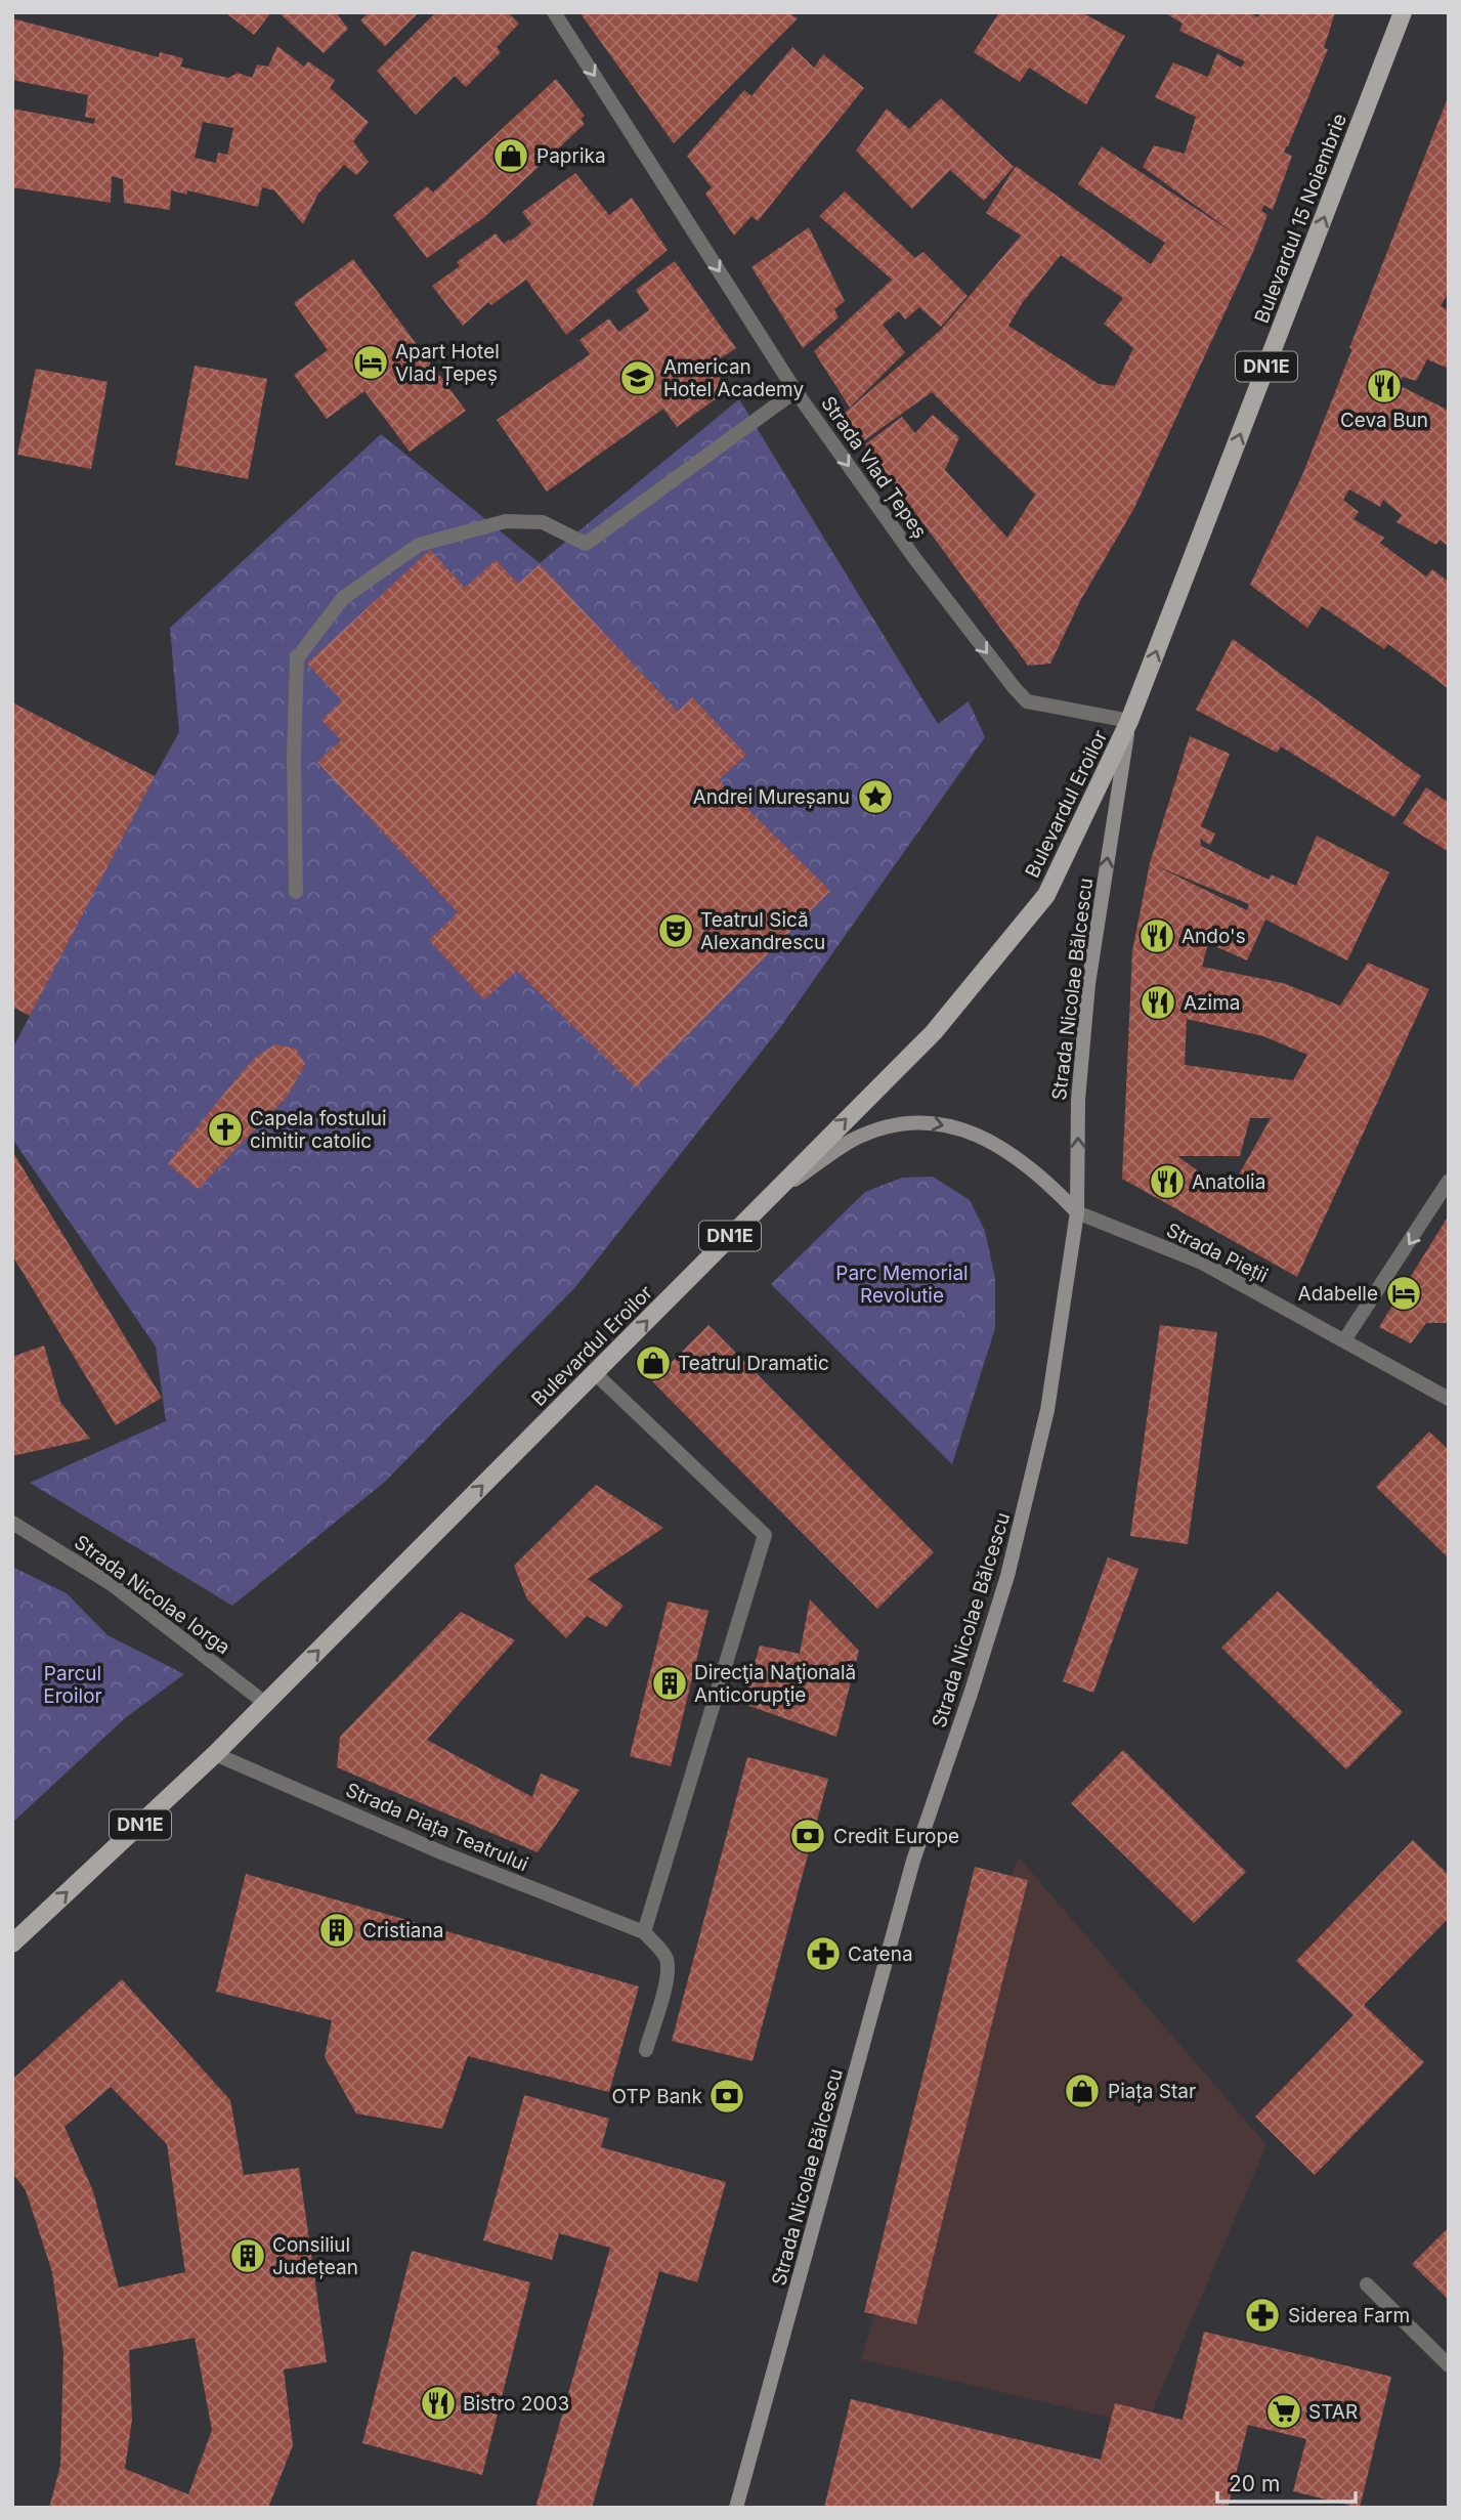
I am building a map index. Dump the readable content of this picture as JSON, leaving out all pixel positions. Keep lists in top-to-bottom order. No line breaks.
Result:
{"streets":{"main road":["Bulevardul 15 Noiembrie","DN1E","Bulevardul Eroilor"],"street":["Strada Vlad Țepeș","Strada Nicolae Bălcescu","Strada Pieții","Strada Nicolae Iorga","Strada Piața Teatrului"]},"crossings":[["Bulevardul 15 Noiembrie","Strada Vlad Țepeș"],["Bulevardul 15 Noiembrie","Bulevardul Eroilor"],["Bulevardul 15 Noiembrie","Strada Nicolae Bălcescu"],["Strada Vlad Țepeș","Bulevardul Eroilor"],["Strada Vlad Țepeș","Strada Nicolae Bălcescu"],["Bulevardul Eroilor","Strada Nicolae Bălcescu"],["Bulevardul Eroilor","Strada Nicolae Iorga"],["Bulevardul Eroilor","Strada Piața Teatrului"],["Strada Nicolae Bălcescu","Strada Pieții"]],"one_way":["Bulevardul 15 Noiembrie","Strada Vlad Țepeș","Bulevardul Eroilor"],"parks":["Parc Memorial Revolutie","Parcul Eroilor"],"places":{"shop":["Paprika","Teatrul Dramatic","Piața Star"],"hotel":["Apart Hotel Vlad Țepeș","Adabelle"],"school or university":["American Hotel Academy"],"restaurant":["Ceva Bun","Ando's","Azima","Anatolia","Bistro 2003"],"place":["Andrei Mureșanu"],"theatre":["Teatrul Sică Alexandrescu"],"church":["Capela fostului cimitir catolic"],"building":["Direcţia Naţională Anticorupţie","Cristiana","Consiliul Județean"],"bank":["Credit Europe","OTP Bank"],"pharmacy":["Catena","Siderea Farm"],"supermarket":["STAR"]},"scale_bar":"20 m"}
